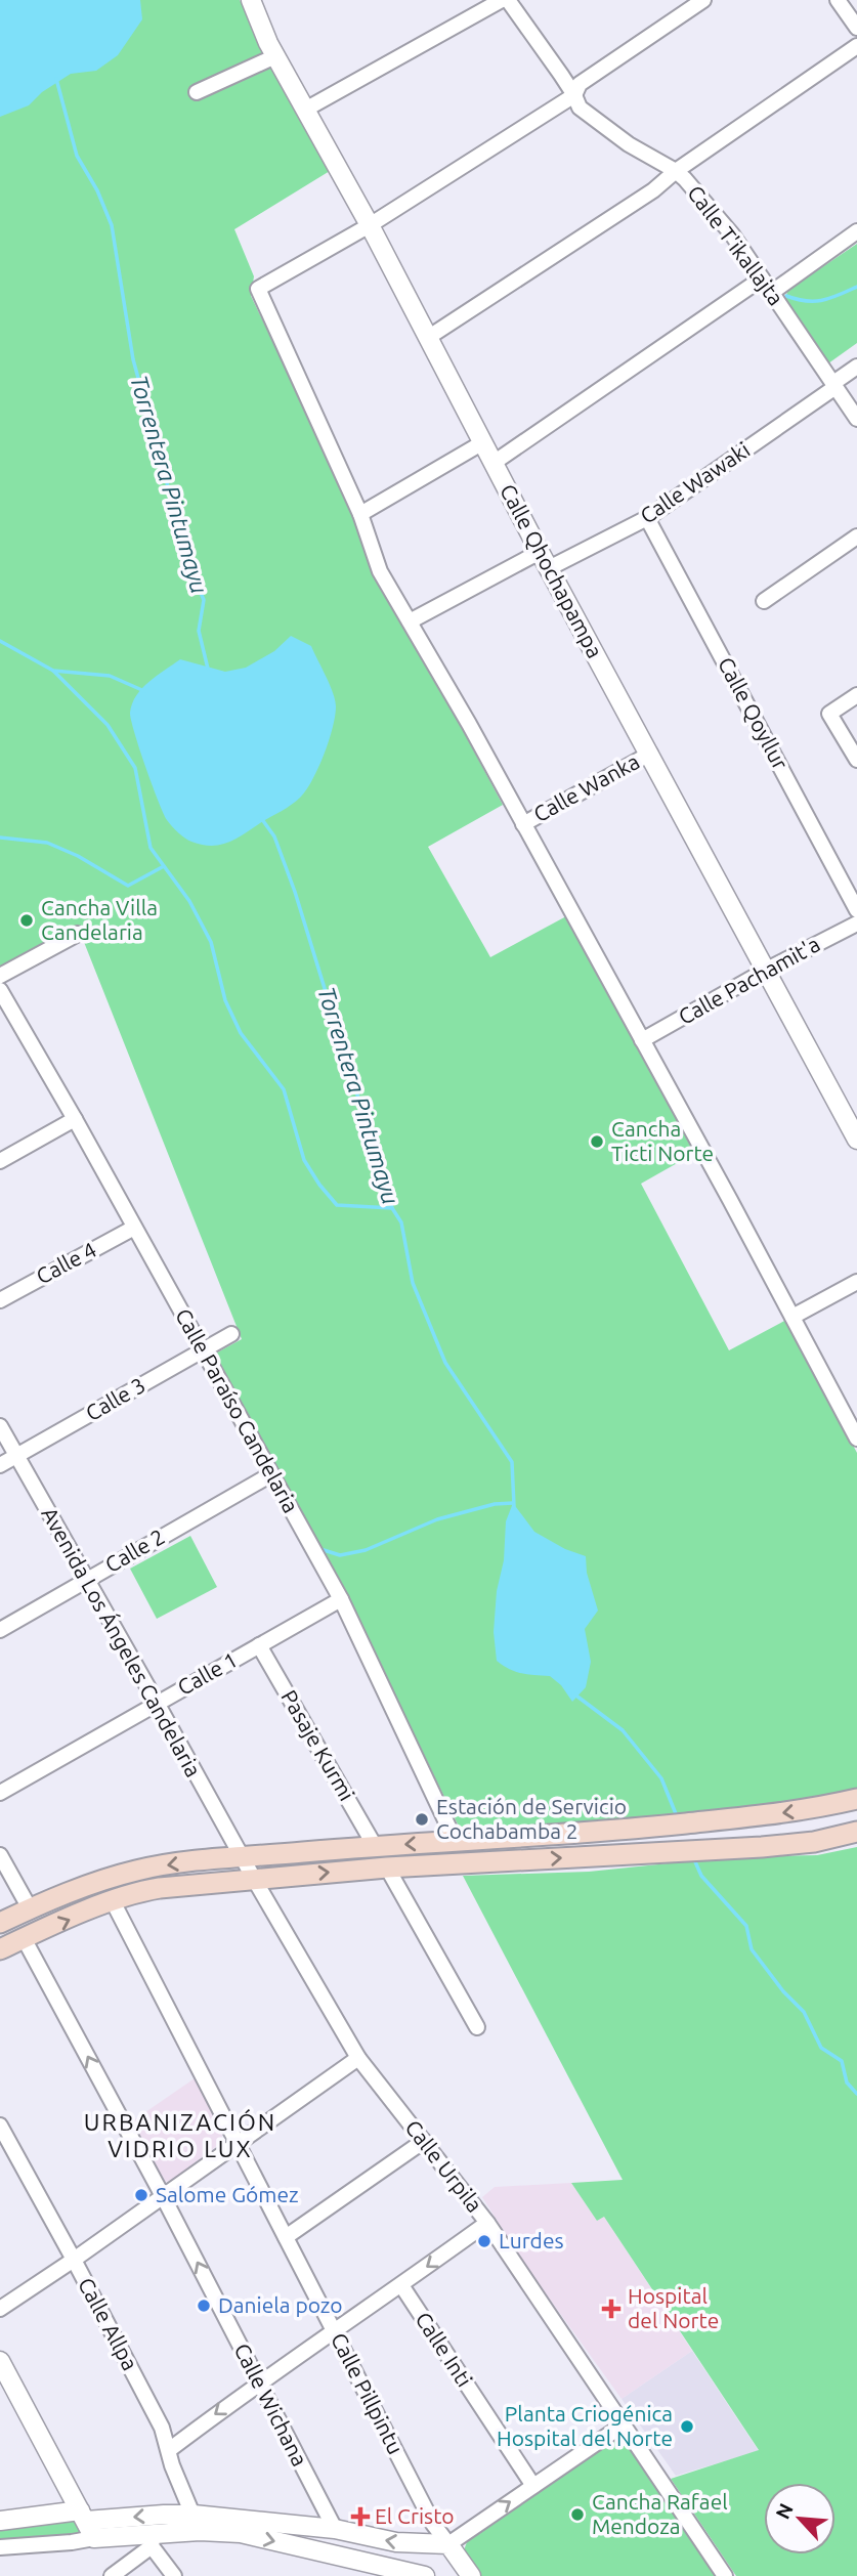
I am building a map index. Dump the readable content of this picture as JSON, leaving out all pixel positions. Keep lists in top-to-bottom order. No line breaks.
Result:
{"streets":{"street":["Calle T'ikallajta","Calle Wawaki","Calle Qhochapampa","Calle Qoyllur","Calle Wanka","Calle Pachamit'a","Calle 4","Calle 3","Calle Paraíso Candelaria","Calle 2","Avenida Los Ángeles Candelaria","Calle 1","Pasaje Kurmi","Calle Urpila","Calle Allpa","Calle Inti","Calle Pillpintu","Calle Wichana"]},"crossings":[["Calle T'ikallajta","Calle Wawaki"],["Calle Wawaki","Calle Qhochapampa"],["Calle Wawaki","Calle Qoyllur"],["Calle Qhochapampa","Calle Wanka"],["Calle Qhochapampa","Calle Pachamit'a"],["Calle 4","Calle Paraíso Candelaria"],["Calle 3","Calle Paraíso Candelaria"],["Calle 3","Avenida Los Ángeles Candelaria"],["Calle Paraíso Candelaria","Calle 2"],["Calle Paraíso Candelaria","Calle 1"],["Calle 2","Avenida Los Ángeles Candelaria"],["Avenida Los Ángeles Candelaria","Calle 1"],["Avenida Los Ángeles Candelaria","Calle Urpila"],["Calle 1","Pasaje Kurmi"]],"one_way":["Calle Wichana"],"districts":["URBANIZACIÓN VIDRIO LUX"],"water":["Torrentera Pintumayu"],"places":{"other":["Cancha Villa Candelaria","Cancha Ticti Norte","Estación de Servicio Cochabamba 2","Salome Gómez","Lurdes","Daniela pozo","Planta Criogénica Hospital del Norte","Cancha Rafael Mendoza"],"health":["Hospital del Norte","El Cristo"]},"north":"top left"}
